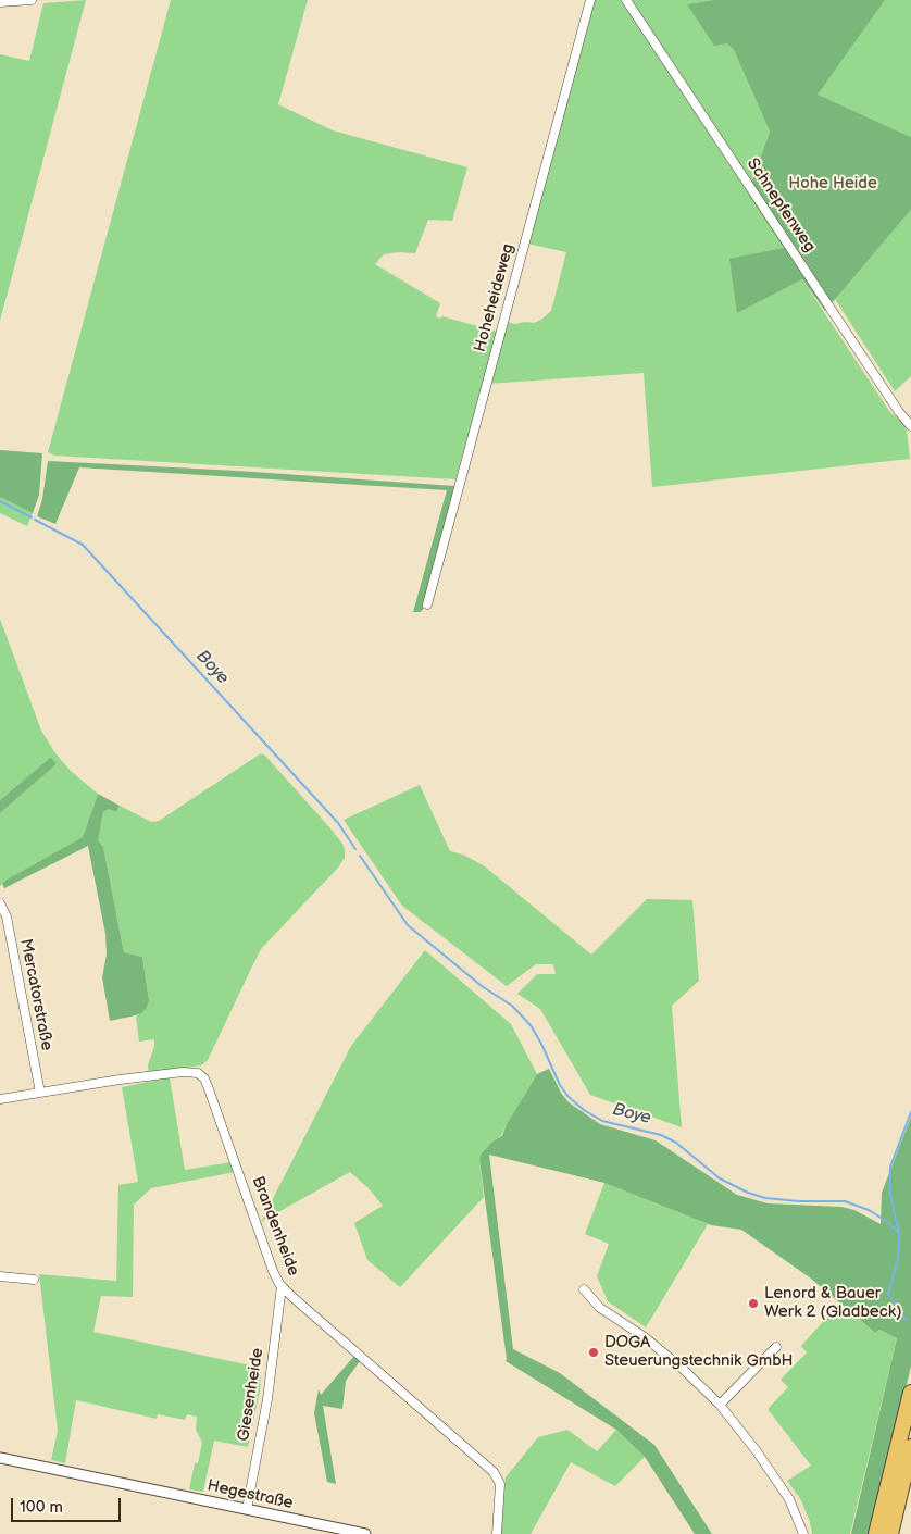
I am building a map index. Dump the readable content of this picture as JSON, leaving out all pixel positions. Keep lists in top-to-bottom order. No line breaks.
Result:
{"streets":{"street":["Schnepfenweg","Hoheheideweg","Mercatorstraße","Brandenheide","Giesenheide","Hegestraße"]},"crossings":[["Mercatorstraße","Brandenheide"],["Brandenheide","Giesenheide"],["Giesenheide","Hegestraße"]],"water":["Boye"],"parks":["Hohe Heide"],"places":["Lenord & Bauer Werk 2 (Gladbeck)","DOGA Steuerungstechnik GmbH"],"scale_bar":"100 m"}
